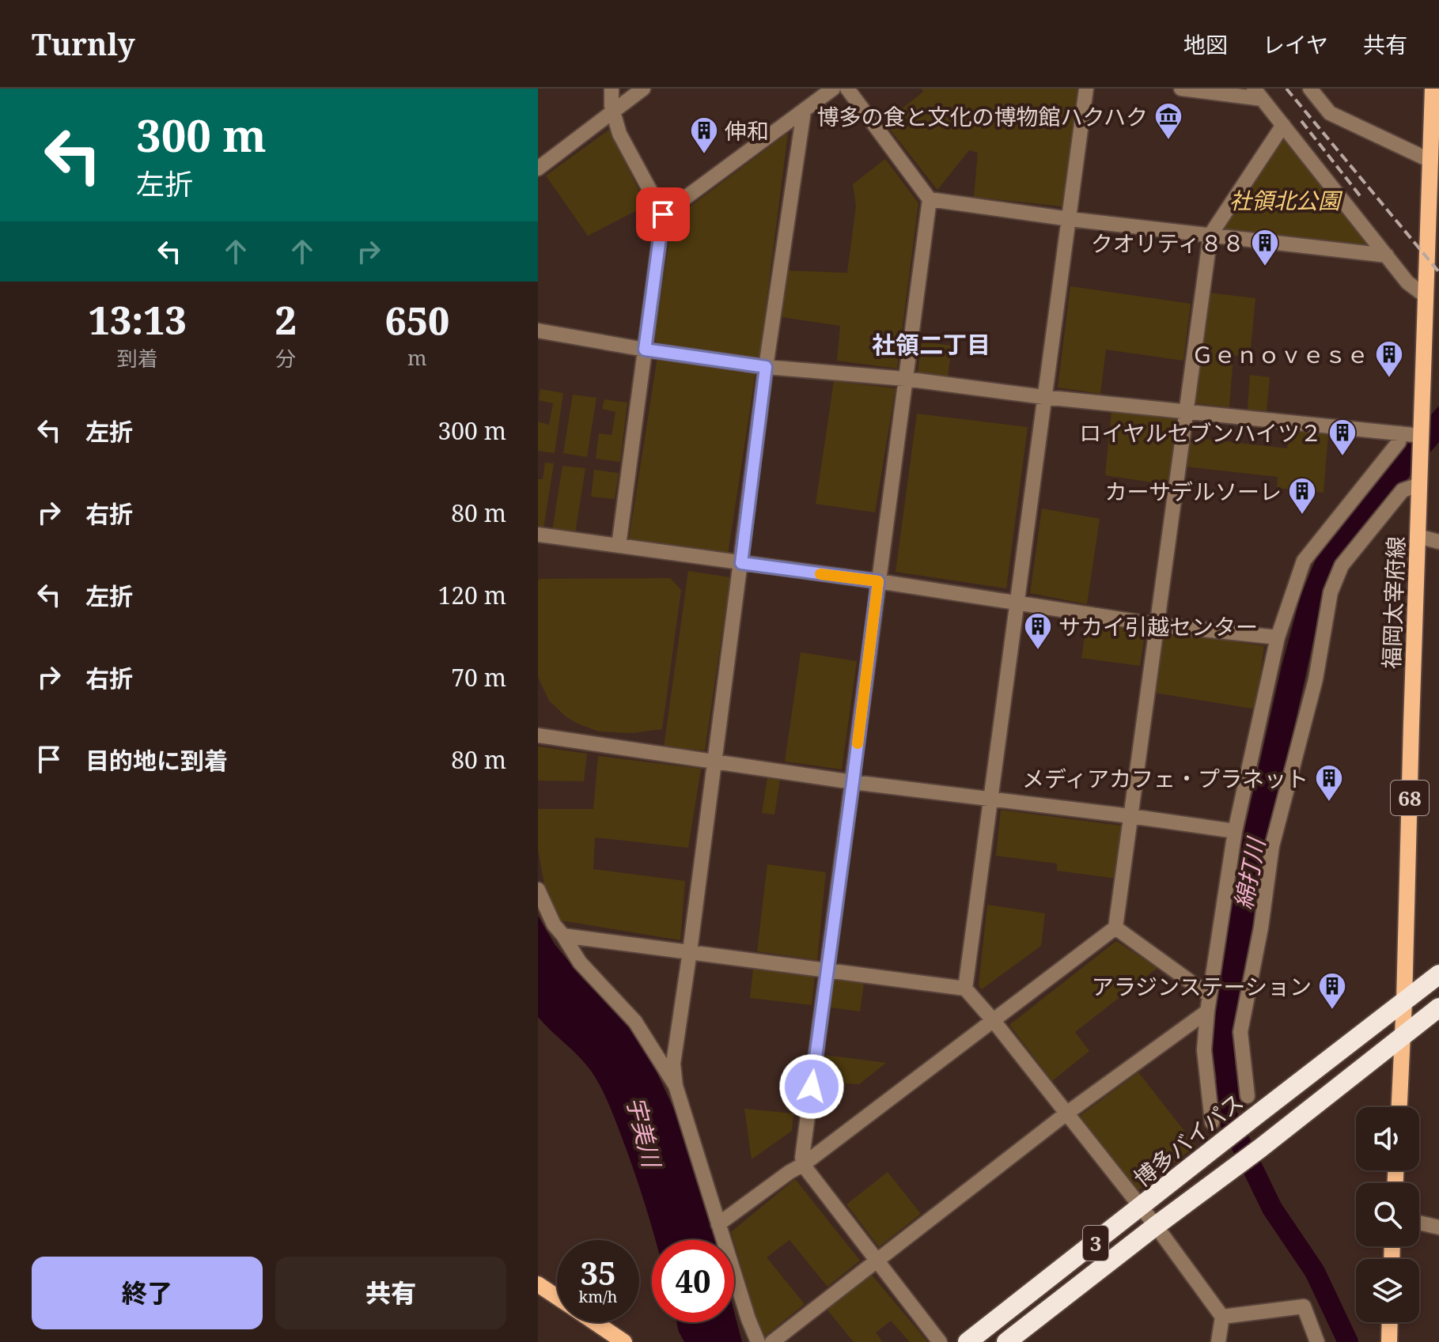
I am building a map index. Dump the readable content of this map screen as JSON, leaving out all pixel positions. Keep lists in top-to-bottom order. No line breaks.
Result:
{"streets":{"highway":["博多バイパス","3"],"main road":["福岡太宰府線","68"]},"crossings":[["福岡太宰府線","博多バイパス"],["福岡太宰府線","3"]],"districts":["社領二丁目"],"water":["綿打川","宇美川"],"parks":["社領北公園"],"places":{"museum":["博多の食と文化の博物館ハクハク"],"building":["伸和","クオリティ８８","Ｇｅｎｏｖｅｓｅ","ロイヤルセブンハイツ２","カーサデルソーレ","サカイ引越センター","メディアカフェ・プラネット","アラジンステーション"]},"page":{"header":"Turnly","nav":["地図","レイヤ","共有"],"turn":["300 m","左折"],"eta":["13:13","到着","2","分","650","m"],"list":[{"name":"左折","value":"300 m"},{"name":"右折","value":"80 m"},{"name":"左折","value":"120 m"},{"name":"右折","value":"70 m"},{"name":"目的地に到着","value":"80 m"}],"speed":"35 km/h","limit":"40","buttons":["終了","共有"]}}
